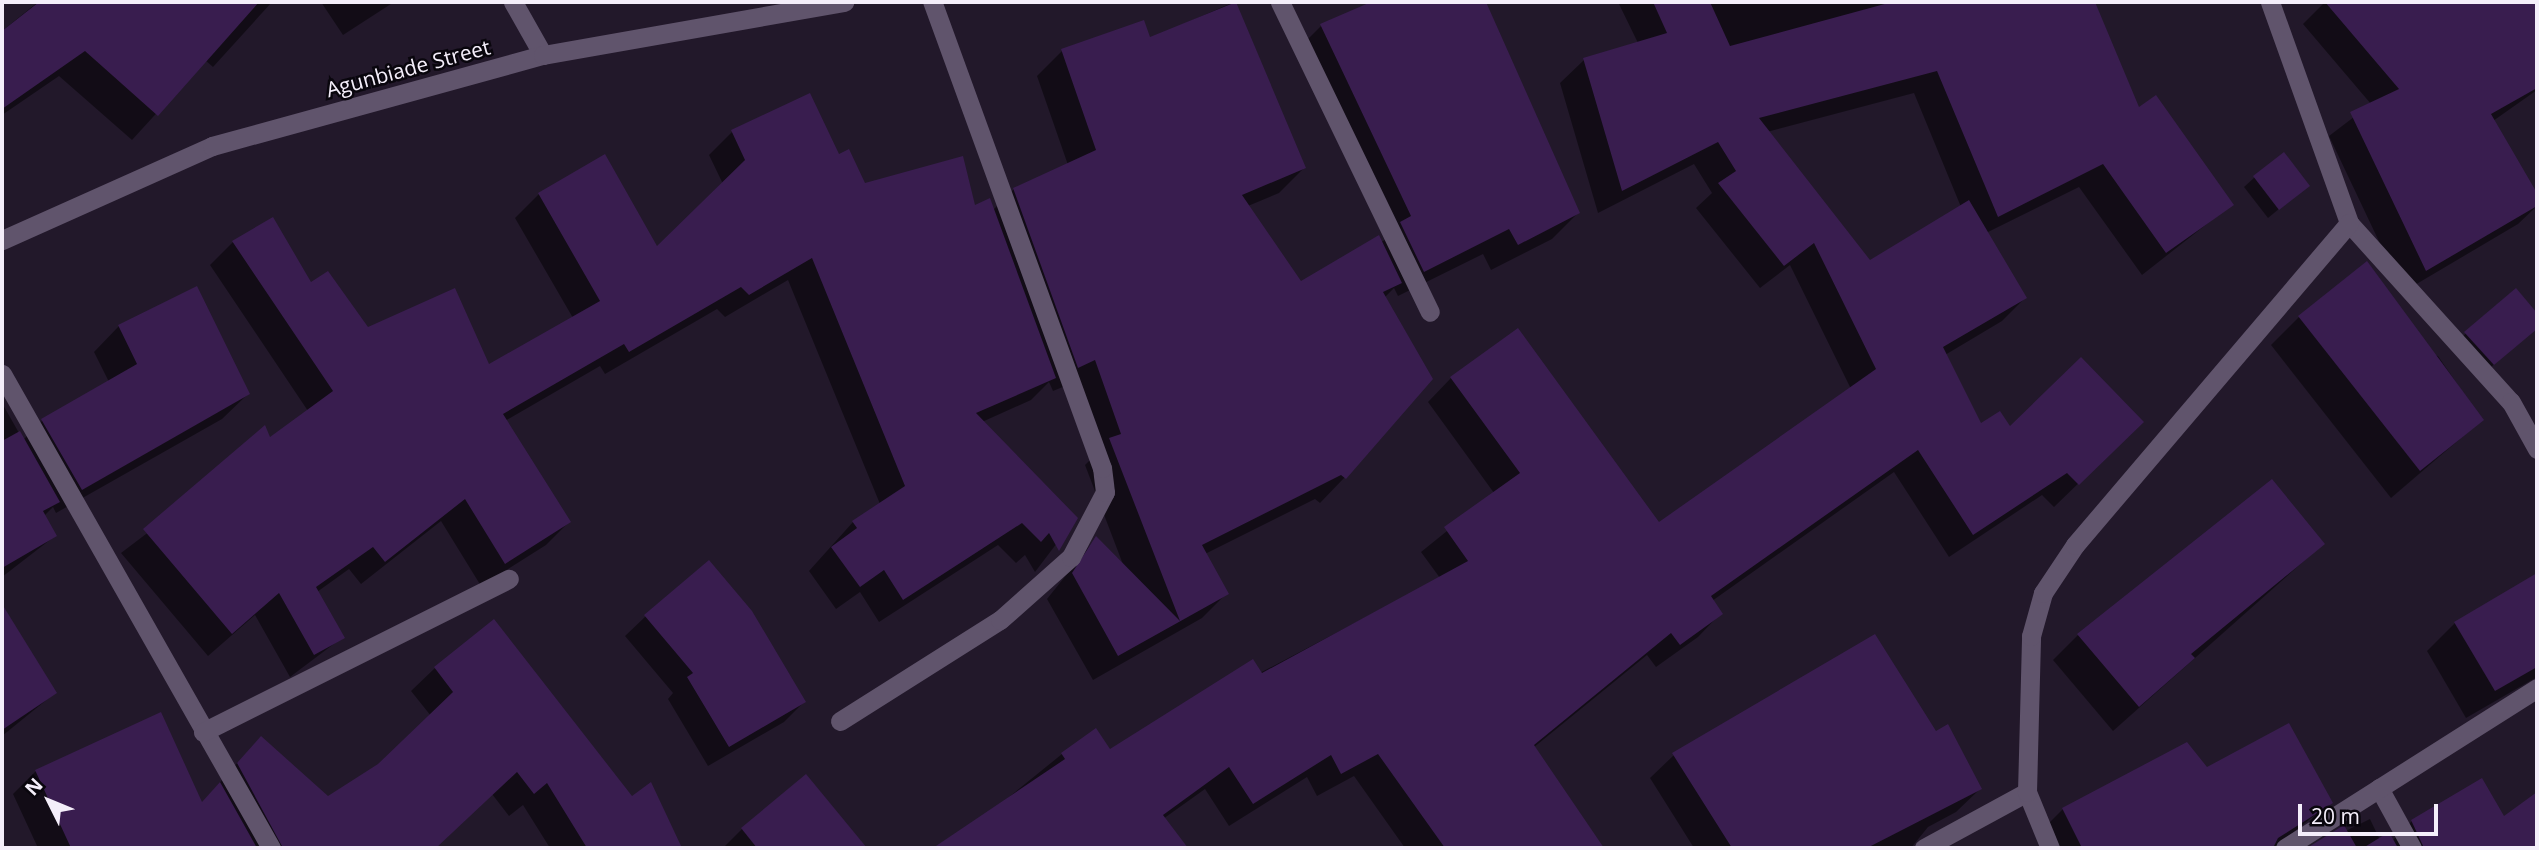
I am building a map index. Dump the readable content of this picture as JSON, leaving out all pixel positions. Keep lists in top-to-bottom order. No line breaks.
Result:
{"streets":{"street":["Agunbiade Street"]},"scale_bar":"20 m","north":"top left"}
